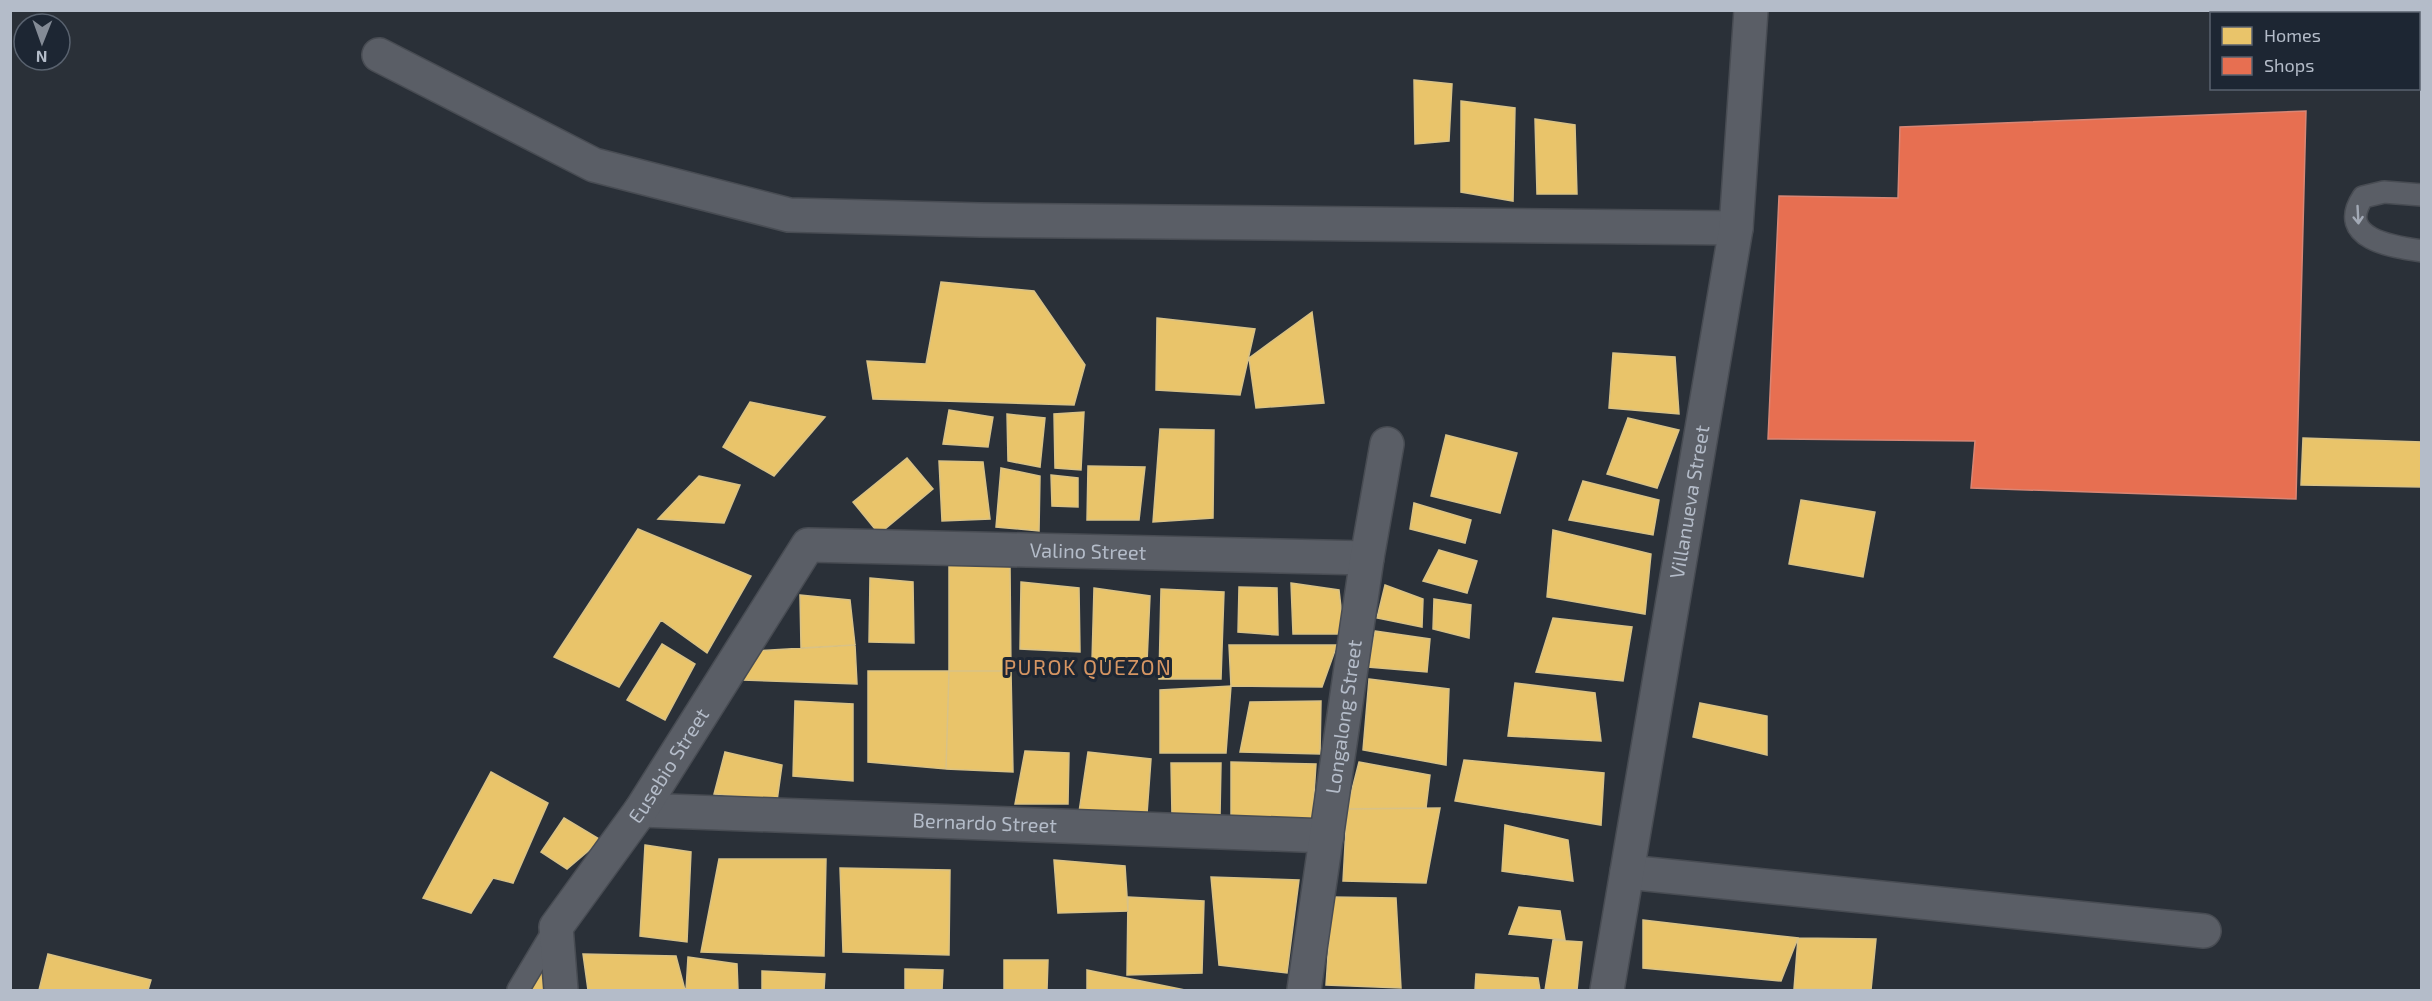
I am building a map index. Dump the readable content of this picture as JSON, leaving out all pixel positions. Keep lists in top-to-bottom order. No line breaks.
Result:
{"streets":{"street":["Villanueva Street","Valino Street","Longalong Street","Eusebio Street","Bernardo Street"]},"crossings":[["Valino Street","Longalong Street"],["Valino Street","Eusebio Street"],["Longalong Street","Bernardo Street"],["Eusebio Street","Bernardo Street"]],"districts":["PUROK QUEZON"],"legend":["Homes","Shops"],"north":"bottom"}
